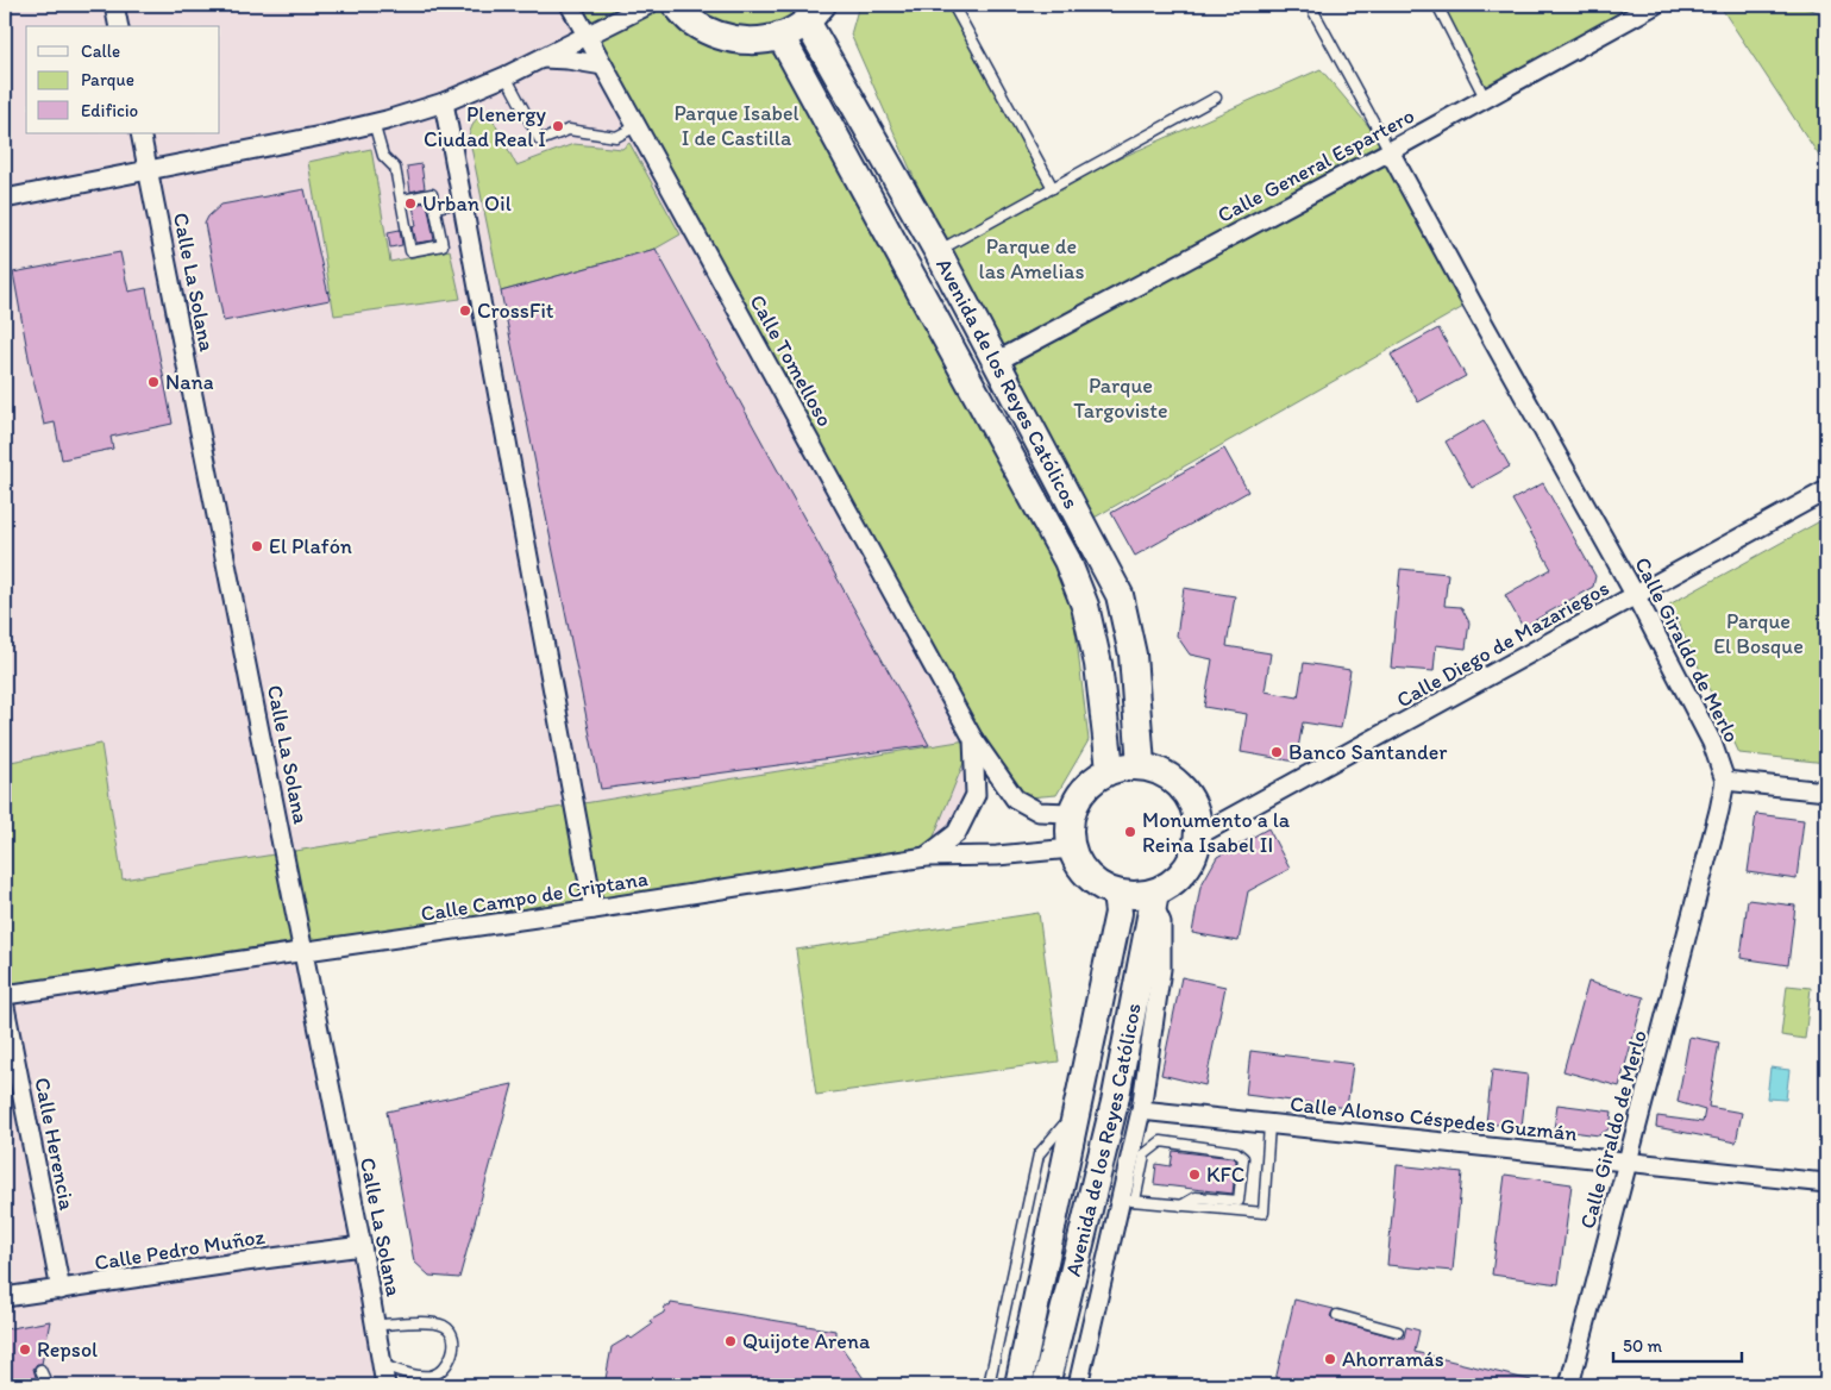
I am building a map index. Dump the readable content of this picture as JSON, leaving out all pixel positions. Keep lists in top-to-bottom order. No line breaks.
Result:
{"streets":{"main road":["Avenida de los Reyes Católicos"],"street":["Calle General Espartero","Calle La Solana","Calle Tomelloso","Calle Diego de Mazariegos","Calle Giraldo de Merlo","Calle Campo de Criptana","Calle Alonso Céspedes Guzmán","Calle Herencia","Calle Pedro Muñoz"]},"crossings":[["Calle General Espartero","Avenida de los Reyes Católicos"],["Calle General Espartero","Calle Giraldo de Merlo"],["Calle La Solana","Calle Campo de Criptana"],["Calle La Solana","Calle Pedro Muñoz"],["Calle Tomelloso","Avenida de los Reyes Católicos"],["Calle Tomelloso","Calle Diego de Mazariegos"],["Calle Tomelloso","Calle Campo de Criptana"],["Avenida de los Reyes Católicos","Calle Diego de Mazariegos"],["Avenida de los Reyes Católicos","Calle Campo de Criptana"],["Calle Diego de Mazariegos","Calle Giraldo de Merlo"],["Calle Diego de Mazariegos","Calle Campo de Criptana"],["Calle Giraldo de Merlo","Calle Alonso Céspedes Guzmán"],["Calle Herencia","Calle Pedro Muñoz"]],"parks":["Parque Isabel I de Castilla","Parque de las Amelias","Parque Targoviste","Parque El Bosque"],"places":["Plenergy Ciudad Real I","Urban Oil","CrossFit","Nana","El Plafón","Banco Santander","Monumento a la Reina Isabel II","KFC","Quijote Arena","Repsol","Ahorramás"],"legend":["Calle","Parque","Edificio"],"scale_bar":"50 m"}
